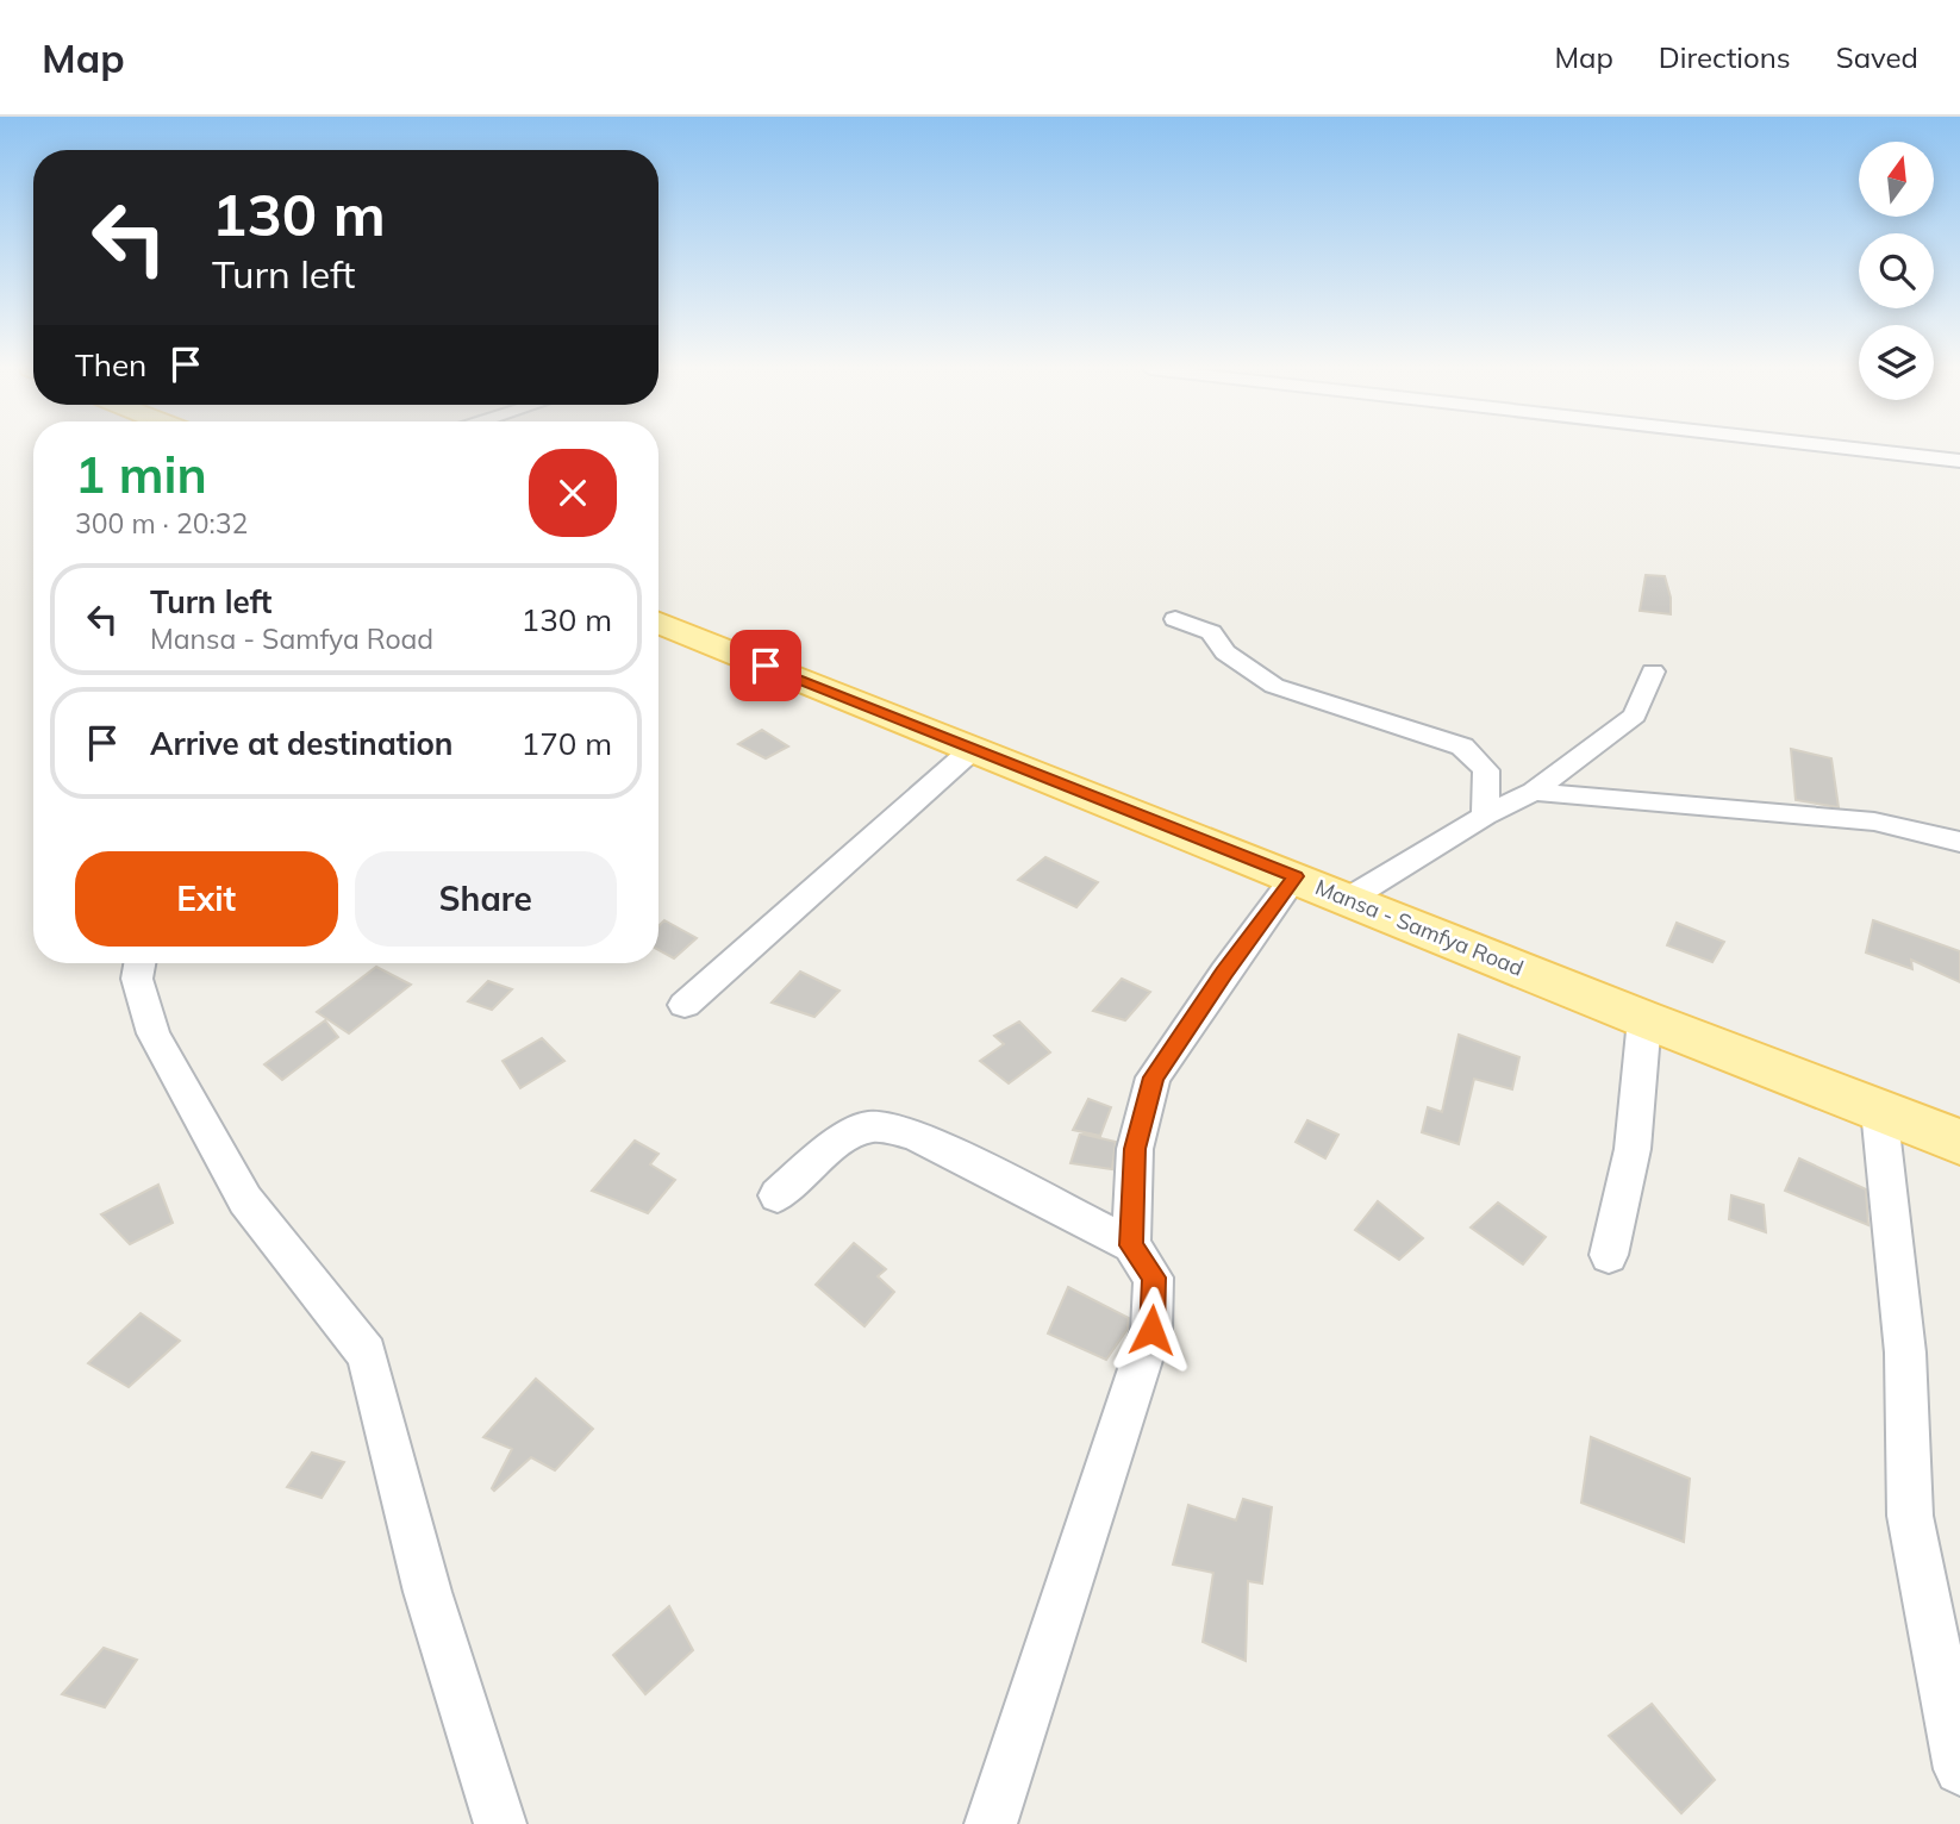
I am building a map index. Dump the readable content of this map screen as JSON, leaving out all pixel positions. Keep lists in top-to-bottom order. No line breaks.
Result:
{"streets":{"main road":["Mansa - Samfya Road"]},"north":"top","page":{"header":"Map","nav":["Map","Directions","Saved"],"turn":["130 m","Turn left"],"then":"Then","heading":["1 min","300 m · 20:32"],"list":[{"name":"Turn left","note":"Mansa - Samfya Road","value":"130 m"},{"name":"Arrive at destination","value":"170 m"}],"buttons":["Exit","Share"]}}
